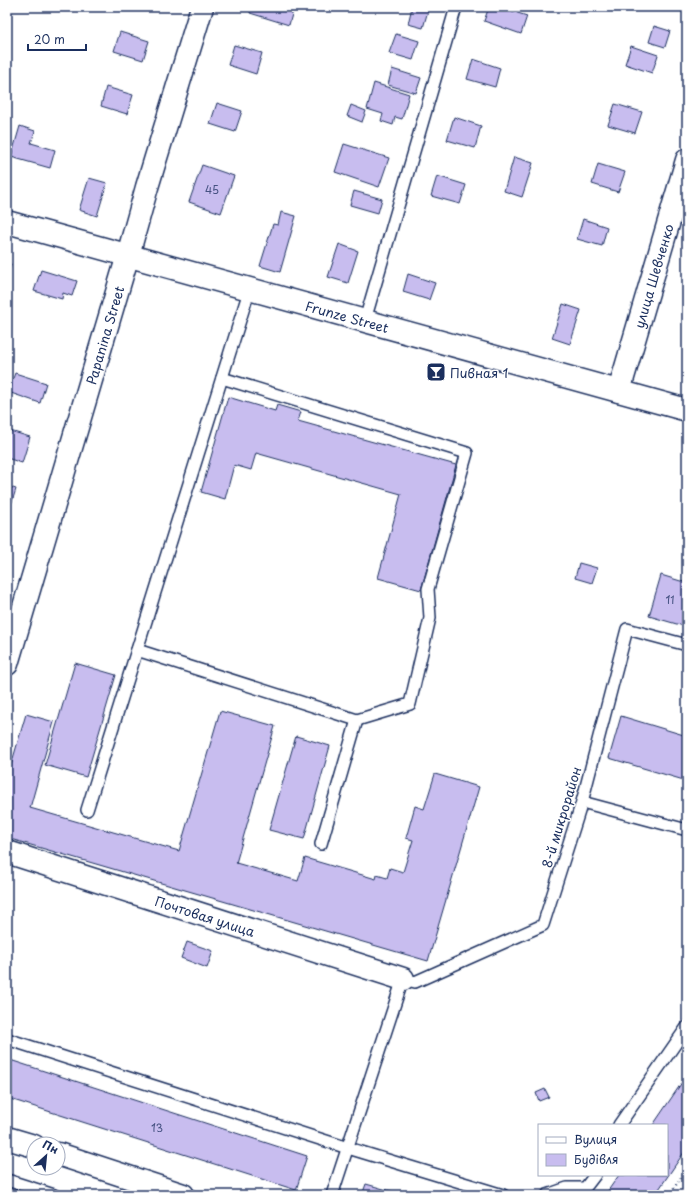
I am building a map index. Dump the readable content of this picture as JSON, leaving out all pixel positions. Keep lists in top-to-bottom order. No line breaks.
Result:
{"streets":{"street":["улица Шевченко","Frunze Street","Papanina Street","Почтовая улица"],"lane":["8-й микрорайон"]},"crossings":[["улица Шевченко","Frunze Street"],["Frunze Street","Papanina Street"],["8-й микрорайон","Почтовая улица"]],"places":{"bar":["Пивная 1"]},"house_numbers":["45","11","13"],"legend":["Вулиця","Будівля"],"scale_bar":"20 m","north":"top right"}
